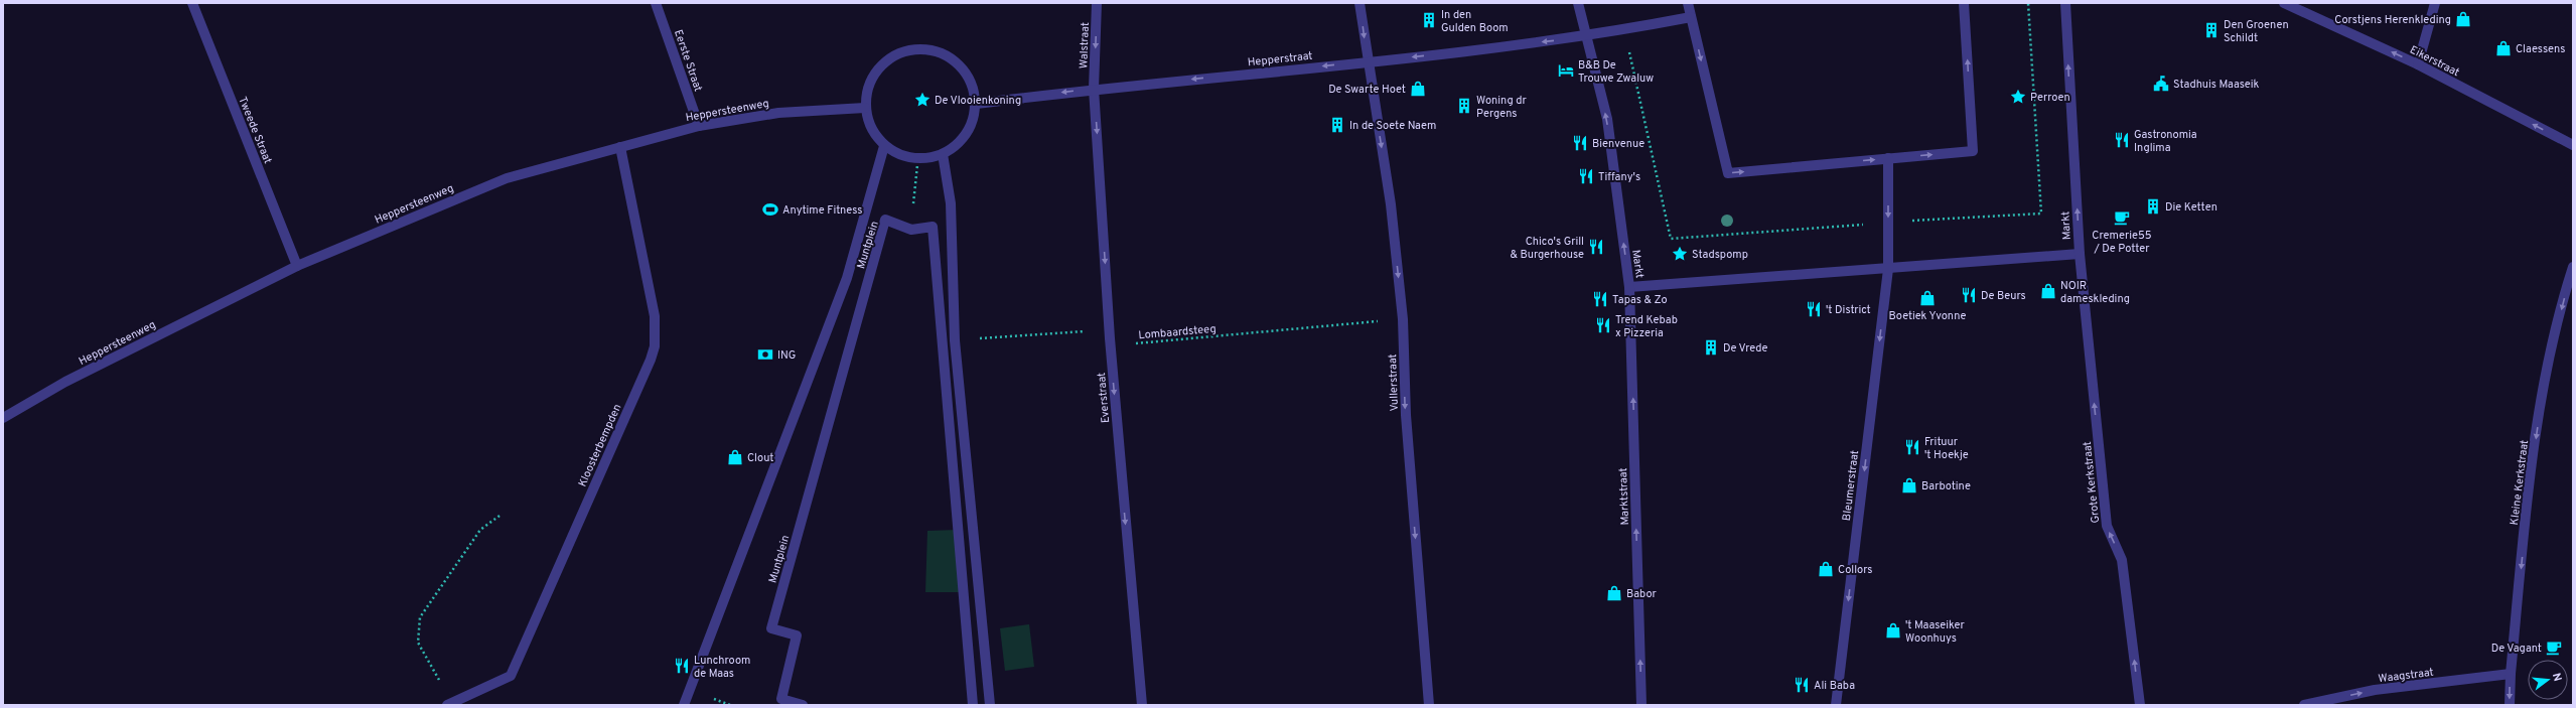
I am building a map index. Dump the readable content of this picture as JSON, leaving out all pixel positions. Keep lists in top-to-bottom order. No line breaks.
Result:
{"streets":{"street":["Walstraat","Hepperstraat","Eerste Straat","Eikerstraat","Heppersteenweg","Tweede Straat","Markt","Muntplein","Vullerstraat","Everstraat","Kloosterbempden","Grote Kerkstraat","Kleine Kerkstraat","Bleumerstraat","Marktstraat","Waagstraat"],"path":["Lombaardsteeg"]},"crossings":[["Walstraat","Hepperstraat"],["Walstraat","Everstraat"],["Hepperstraat","Heppersteenweg"],["Hepperstraat","Markt"],["Hepperstraat","Vullerstraat"],["Hepperstraat","Everstraat"],["Eerste Straat","Heppersteenweg"],["Heppersteenweg","Tweede Straat"],["Heppersteenweg","Kloosterbempden"],["Markt","Grote Kerkstraat"],["Markt","Bleumerstraat"],["Markt","Marktstraat"],["Lombaardsteeg","Vullerstraat"],["Lombaardsteeg","Everstraat"],["Kleine Kerkstraat","Waagstraat"]],"one_way":["Walstraat","Hepperstraat","Eikerstraat","Markt","Vullerstraat","Everstraat","Grote Kerkstraat","Kleine Kerkstraat","Bleumerstraat","Marktstraat","Waagstraat"],"places":{"shop":["Corstjens Herenkleding","Claessens","De Swarte Hoet","NOIR dameskleding","Boetiek Yvonne","Clout","Barbotine","Collors","Babor","'t Maaseiker Woonhuys"],"building":["In den Gulden Boom","Den Groenen Schildt","Woning dr Pergens","In de Soete Naem","Die Ketten","De Vrede"],"hotel":["B&B De Trouwe Zwaluw"],"public building":["Stadhuis Maaseik"],"place":["Perroen","De Vlooienkoning","Stadspomp"],"restaurant":["Gastronomia Inglima","Bienvenue","Tiffany's","Chico's Grill & Burgerhouse","De Beurs","Tapas & Zo","'t District","Trend Kebab x Pizzeria","Frituur 't Hoekje","Lunchroom de Maas","Ali Baba"],"sports":["Anytime Fitness"],"cafe":["Cremerie55 / De Potter","De Vagant"],"bank":["ING"]},"north":"right"}
